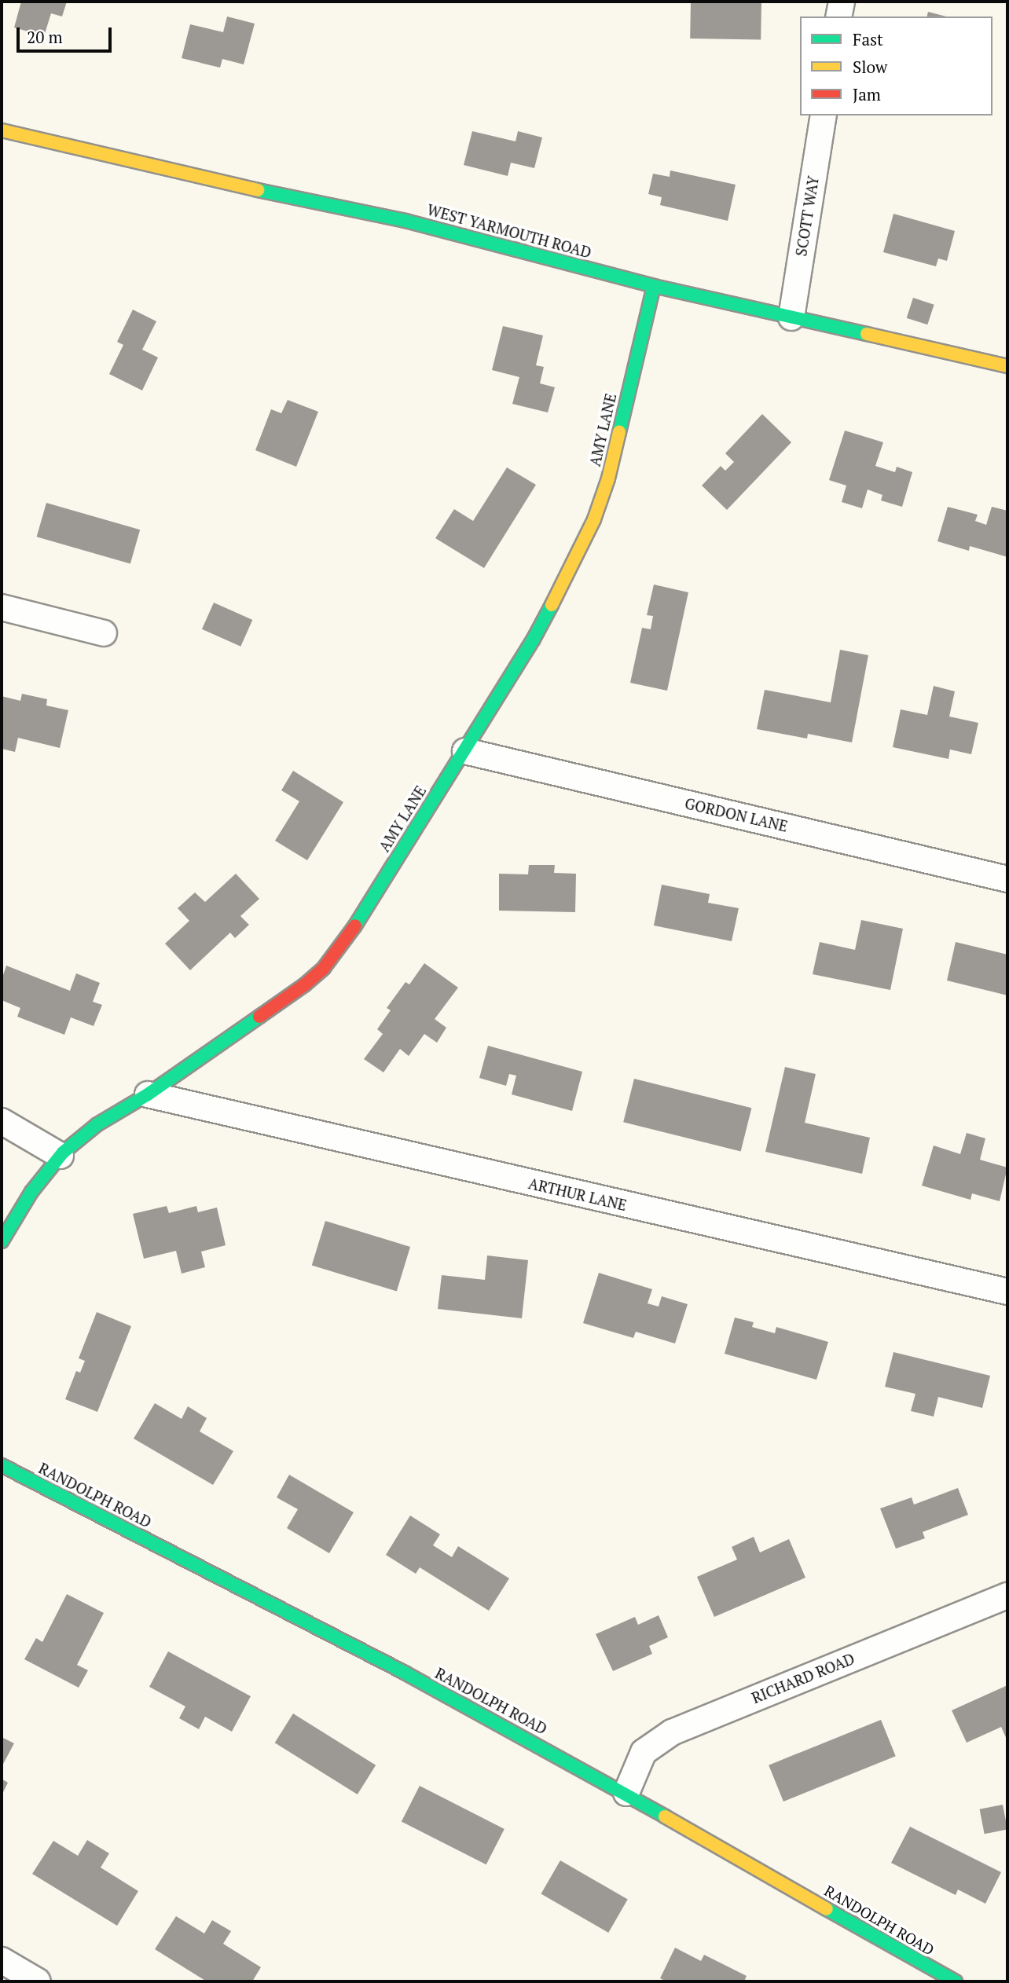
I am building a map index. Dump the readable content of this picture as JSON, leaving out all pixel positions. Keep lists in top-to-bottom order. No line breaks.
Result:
{"streets":{"street":["SCOTT WAY","WEST YARMOUTH ROAD","AMY LANE","GORDON LANE","ARTHUR LANE","RANDOLPH ROAD","RICHARD ROAD"]},"crossings":[["SCOTT WAY","WEST YARMOUTH ROAD"],["WEST YARMOUTH ROAD","AMY LANE"],["AMY LANE","GORDON LANE"],["AMY LANE","ARTHUR LANE"],["RANDOLPH ROAD","RICHARD ROAD"]],"legend":["Fast","Slow","Jam"],"scale_bar":"20 m"}
